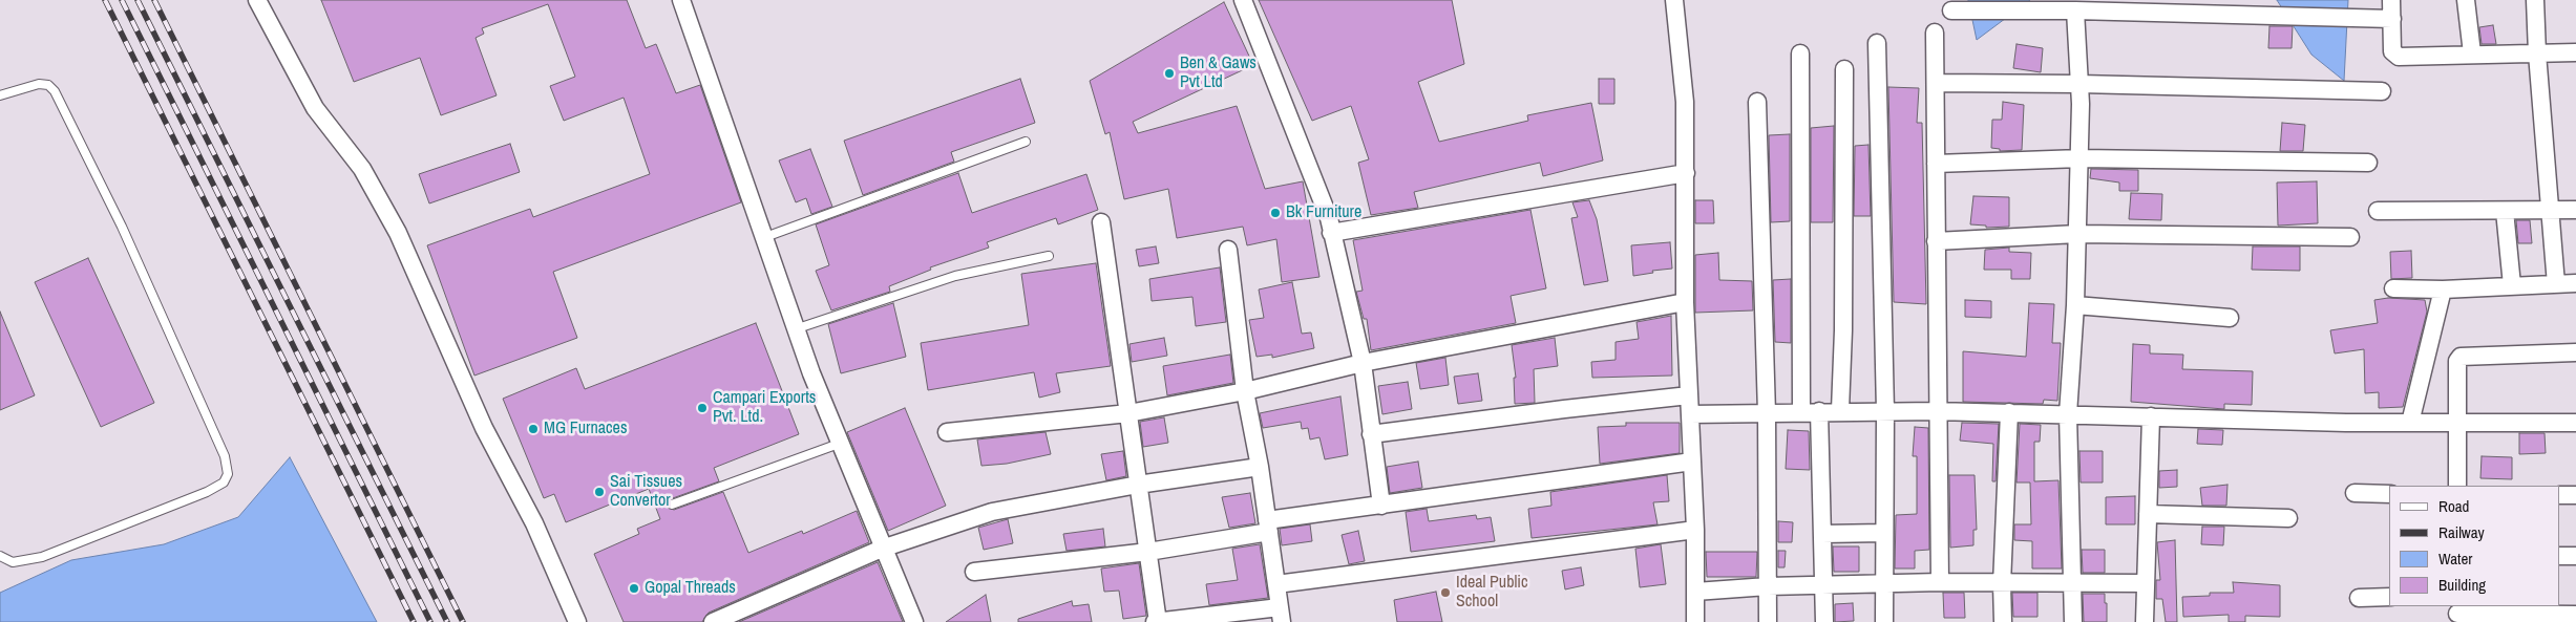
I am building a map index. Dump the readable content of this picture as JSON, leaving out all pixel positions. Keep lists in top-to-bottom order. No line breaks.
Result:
{"places":["Ben & Gaws Pvt Ltd","Bk Furniture","Campari Exports Pvt. Ltd.","MG Furnaces","Sai Tissues Convertor","Gopal Threads","Ideal Public School"],"legend":["Road","Railway","Water","Building"]}
